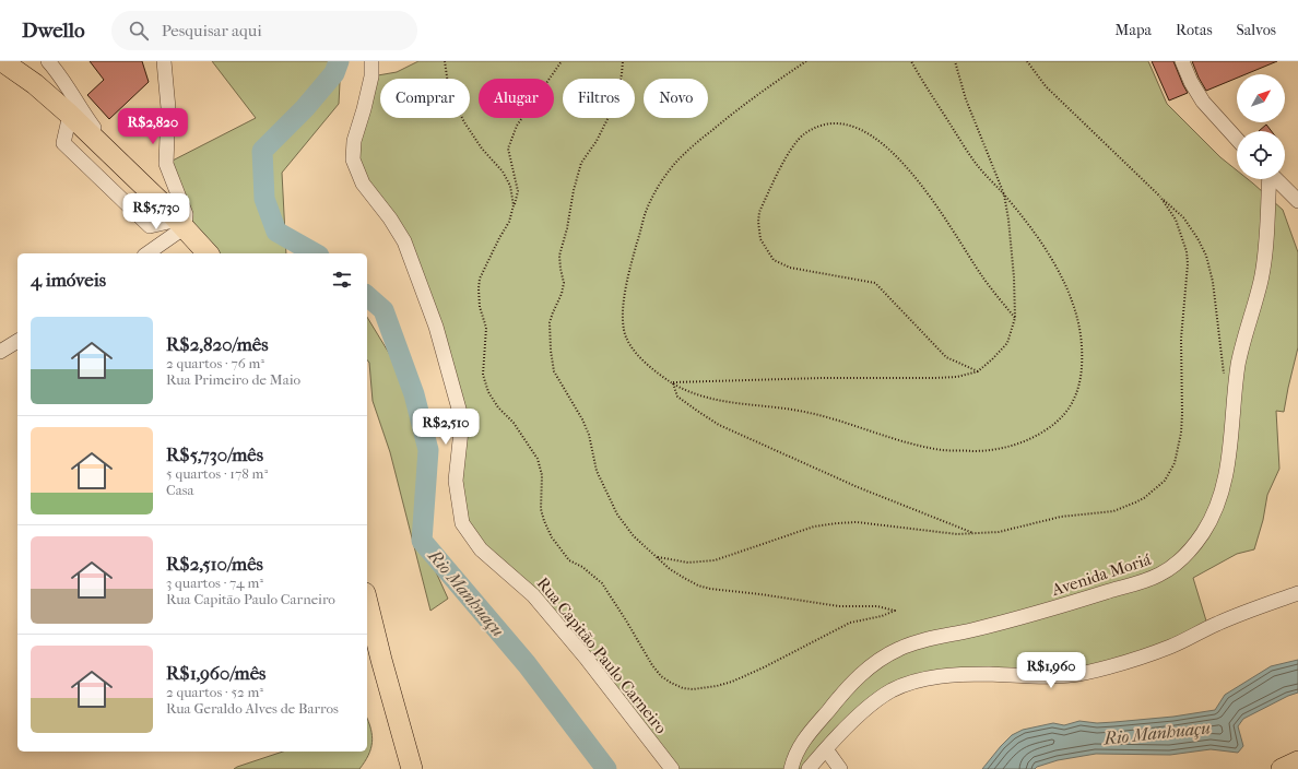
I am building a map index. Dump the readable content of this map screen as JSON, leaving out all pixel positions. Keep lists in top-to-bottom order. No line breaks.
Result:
{"streets":{"street":["Avenida Moriá","Rua Capitão Paulo Carneiro"]},"water":["Rio Manhuaçu"],"north":"top right","page":{"header":"Dwello","search":"Pesquisar aqui","nav":["Mapa","Rotas","Salvos"],"chip":["Comprar","Alugar","Filtros","Novo"],"price":["R$2,820","R$5,730","R$2,510","R$1,960"],"heading":"4 imóveis","list":[{"name":"R$2,820/mês","note":"2 quartos · 76 m² · Rua Primeiro de Maio"},{"name":"R$5,730/mês","note":"5 quartos · 178 m² · Casa"},{"name":"R$2,510/mês","note":"3 quartos · 74 m² · Rua Capitão Paulo Carneiro"},{"name":"R$1,960/mês","note":"2 quartos · 52 m² · Rua Geraldo Alves de Barros"}]}}
